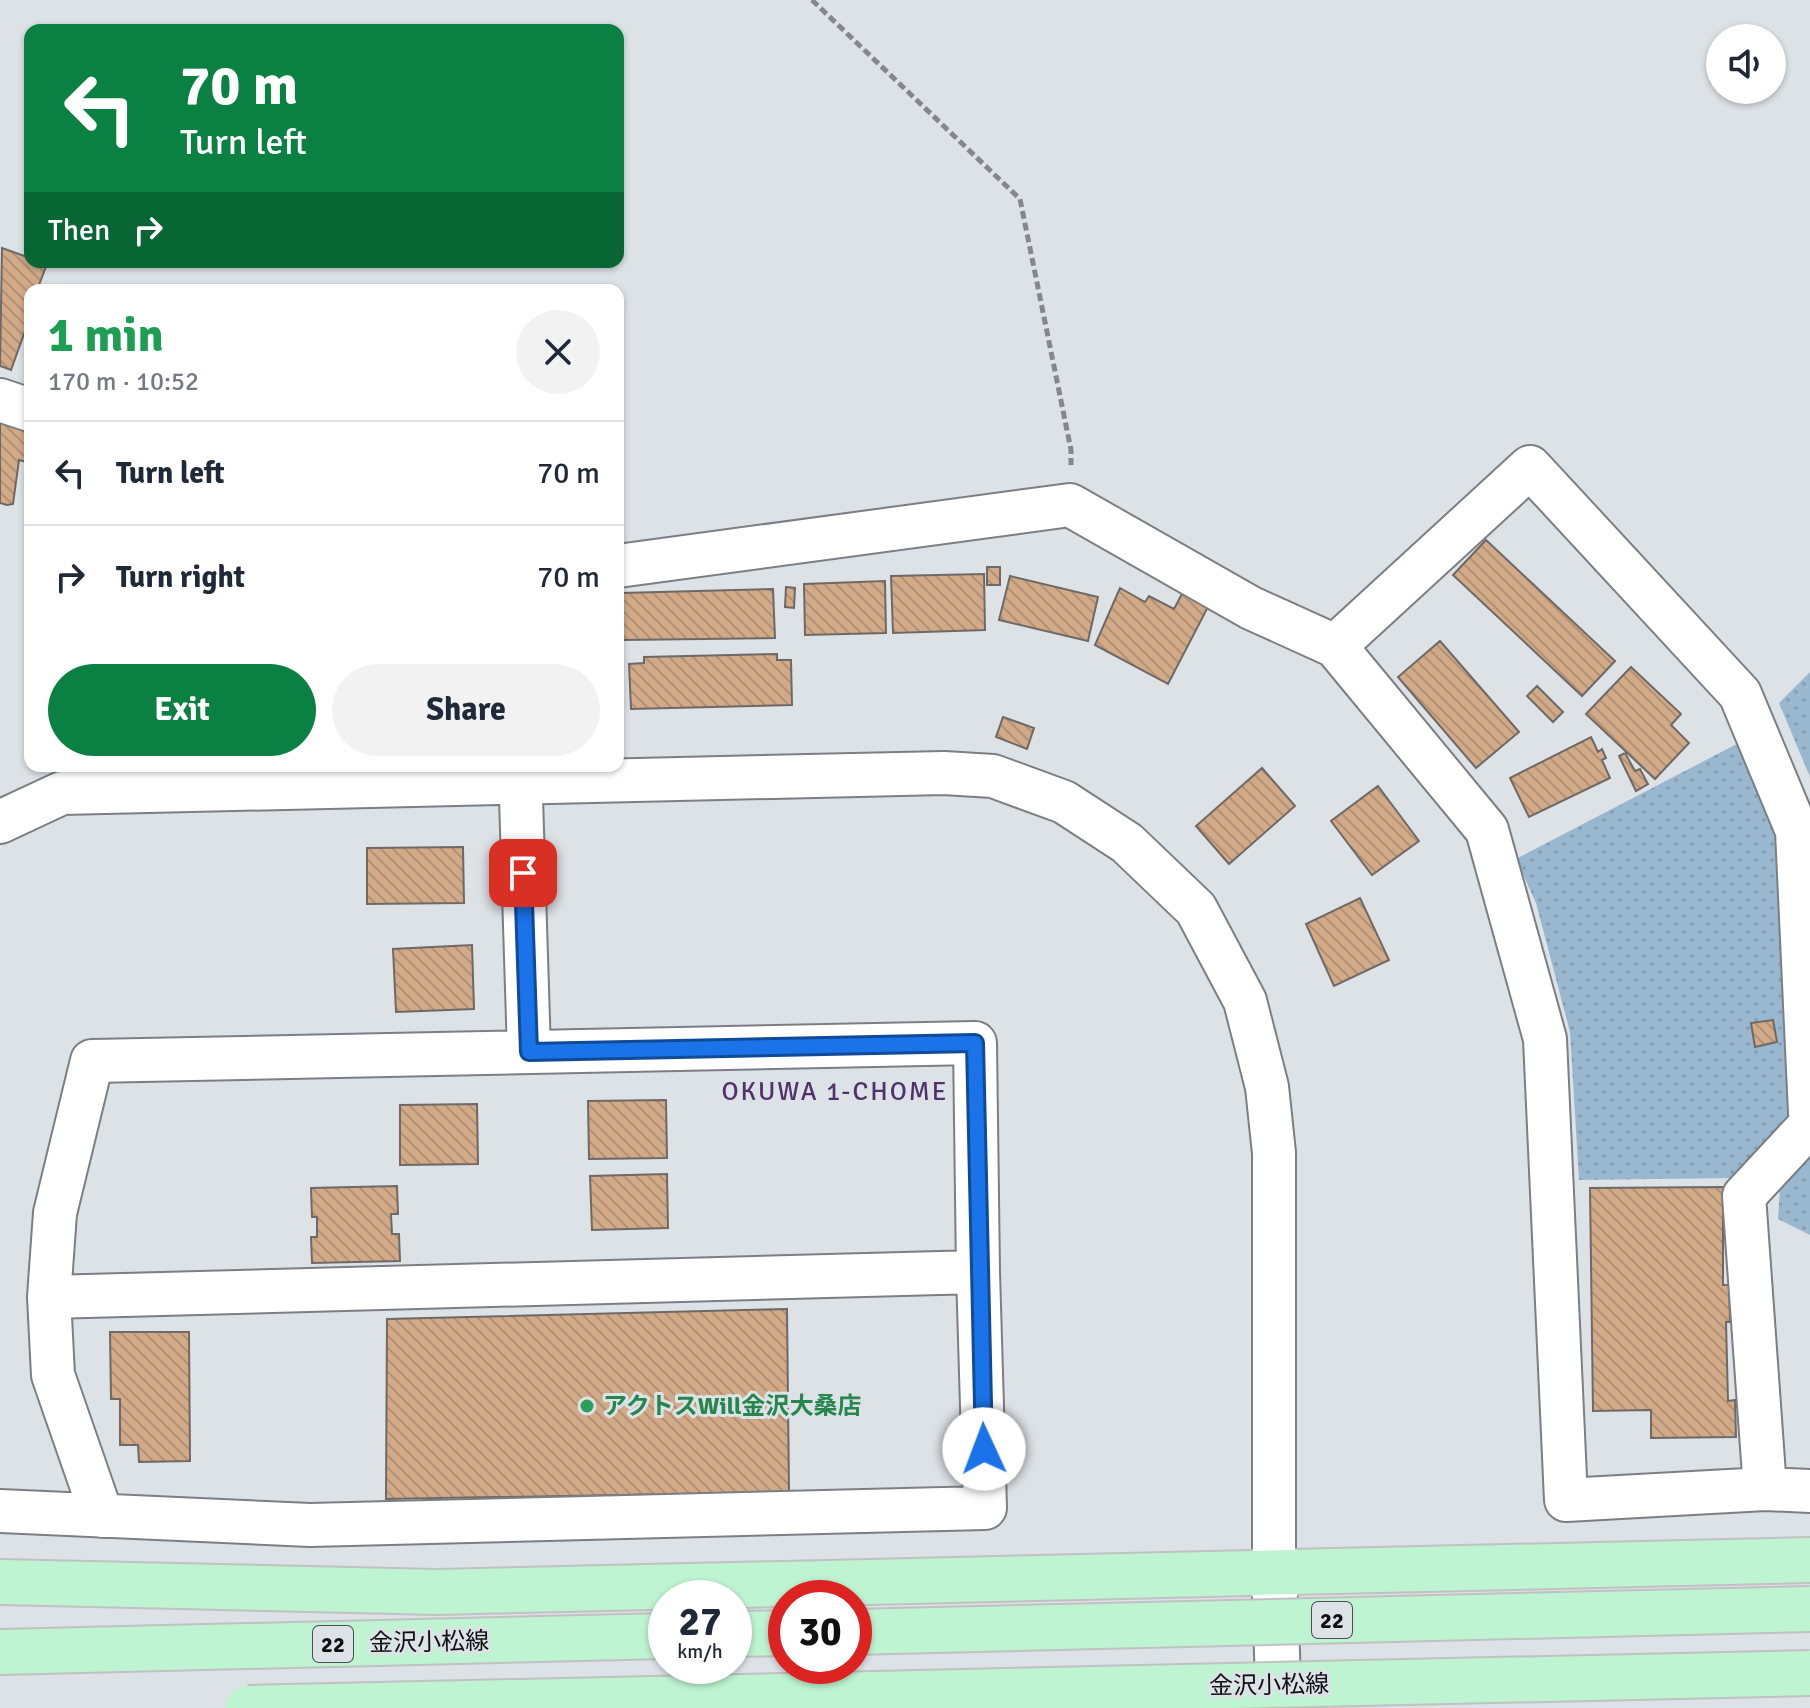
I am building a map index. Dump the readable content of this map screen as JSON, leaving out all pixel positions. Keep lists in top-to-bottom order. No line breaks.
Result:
{"streets":{"main road":["22","金沢小松線"]},"districts":["OKUWA 1-CHOME"],"places":["アクトスWill金沢大桑店"],"page":{"turn":["70 m","Turn left"],"then":"Then","heading":["1 min","170 m · 10:52"],"list":[{"name":"Turn left","value":"70 m"},{"name":"Turn right","value":"70 m"}],"buttons":["Exit","Share"],"speed":"27 km/h","limit":"30"}}
